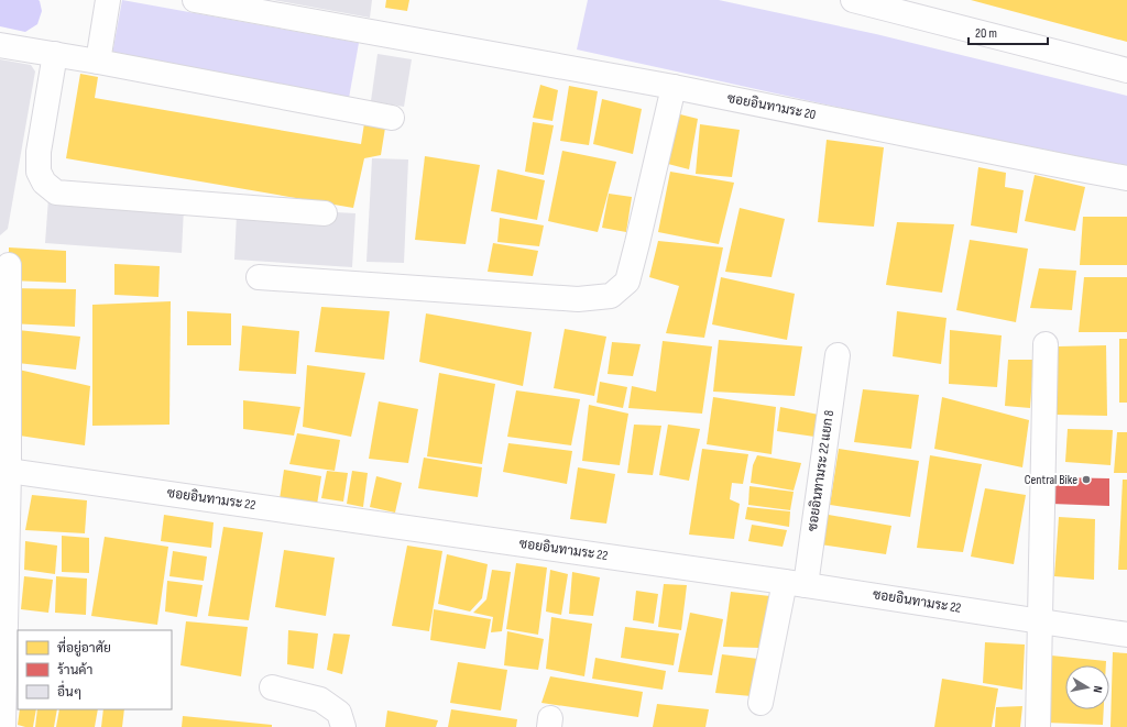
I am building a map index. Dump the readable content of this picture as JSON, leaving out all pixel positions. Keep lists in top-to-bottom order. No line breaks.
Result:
{"streets":{"street":["ซอยอินทามระ 20","ซอยอินทามระ 22 แยก 8","ซอยอินทามระ 22"]},"crossings":[["ซอยอินทามระ 22 แยก 8","ซอยอินทามระ 22"]],"places":["Central Bike"],"legend":["ที่อยู่อาศัย","ร้านค้า","อื่นๆ"],"scale_bar":"20 m","north":"right"}
